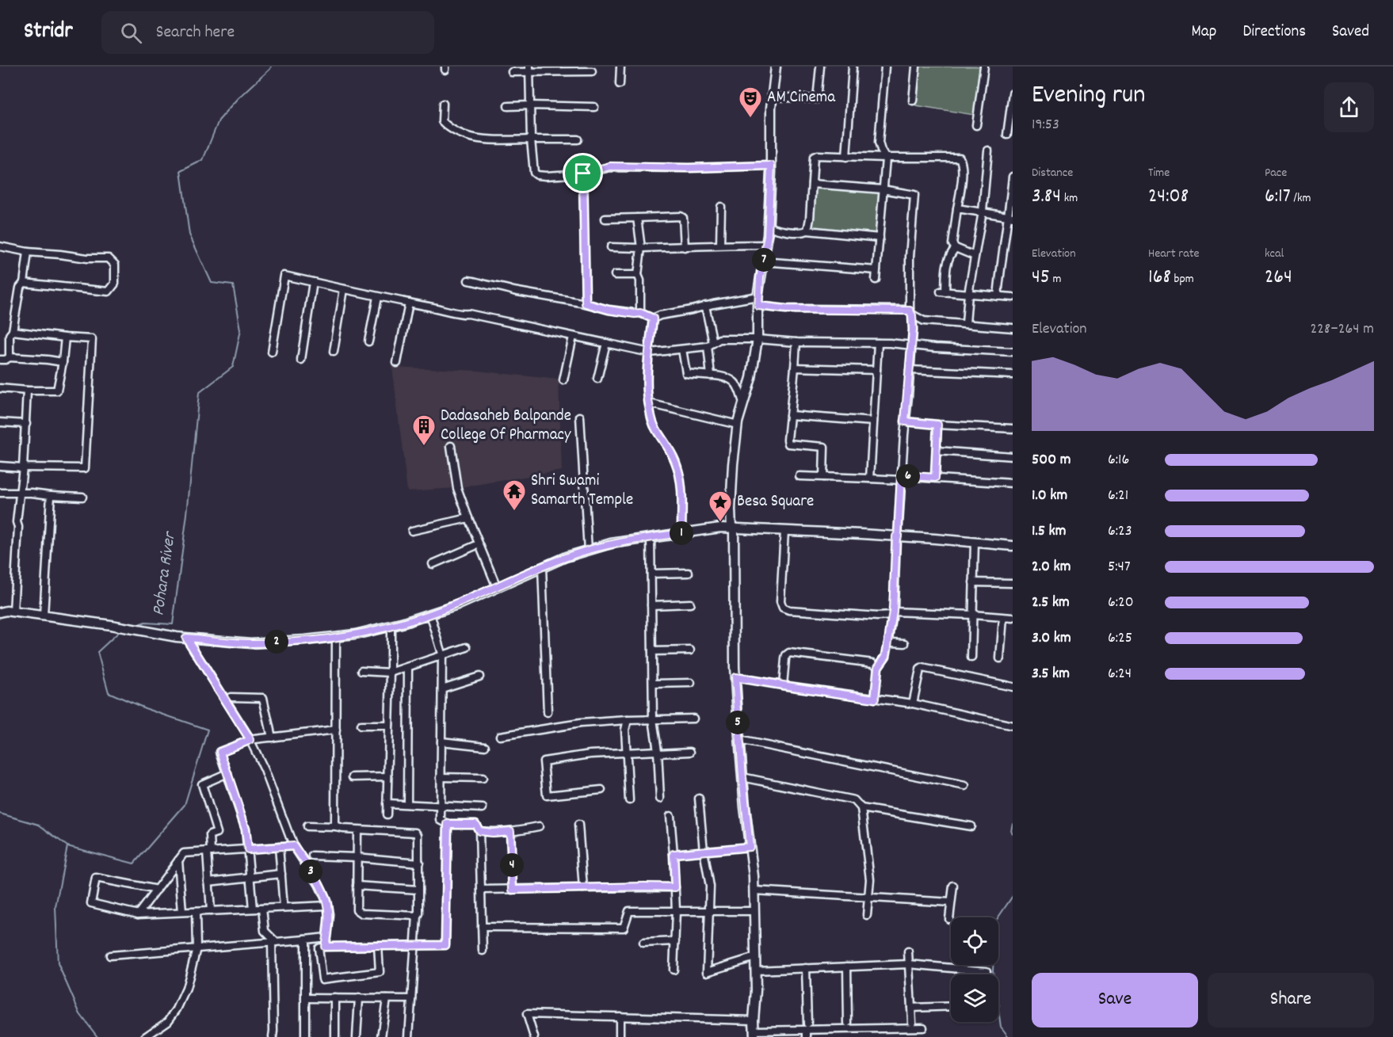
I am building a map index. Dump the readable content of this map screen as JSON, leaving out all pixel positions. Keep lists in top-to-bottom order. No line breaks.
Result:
{"water":["Pohara River"],"places":{"theatre":["AM Cinema"],"building":["Dadasaheb Balpande College Of Pharmacy"],"temple":["Shri Swami Samarth Temple"],"place":["Besa Square"]},"page":{"header":"Stridr","search":"Search here","nav":["Map","Directions","Saved"],"heading":["Evening run","19:53"],"stats":[["Distance","3.84 km"],["Time","24:08"],["Pace","6:17 /km"],["Elevation","45 m"],["Heart rate","168 bpm"],["kcal","264"]],"pins":["7","6","1","2","5","4","3"],"chart":["Elevation","228–264 m"],"list":[{"name":"500 m","note":"6:16"},{"name":"1.0 km","note":"6:21"},{"name":"1.5 km","note":"6:23"},{"name":"2.0 km","note":"5:47"},{"name":"2.5 km","note":"6:20"},{"name":"3.0 km","note":"6:25"},{"name":"3.5 km","note":"6:24"}],"buttons":["Save","Share"]}}
